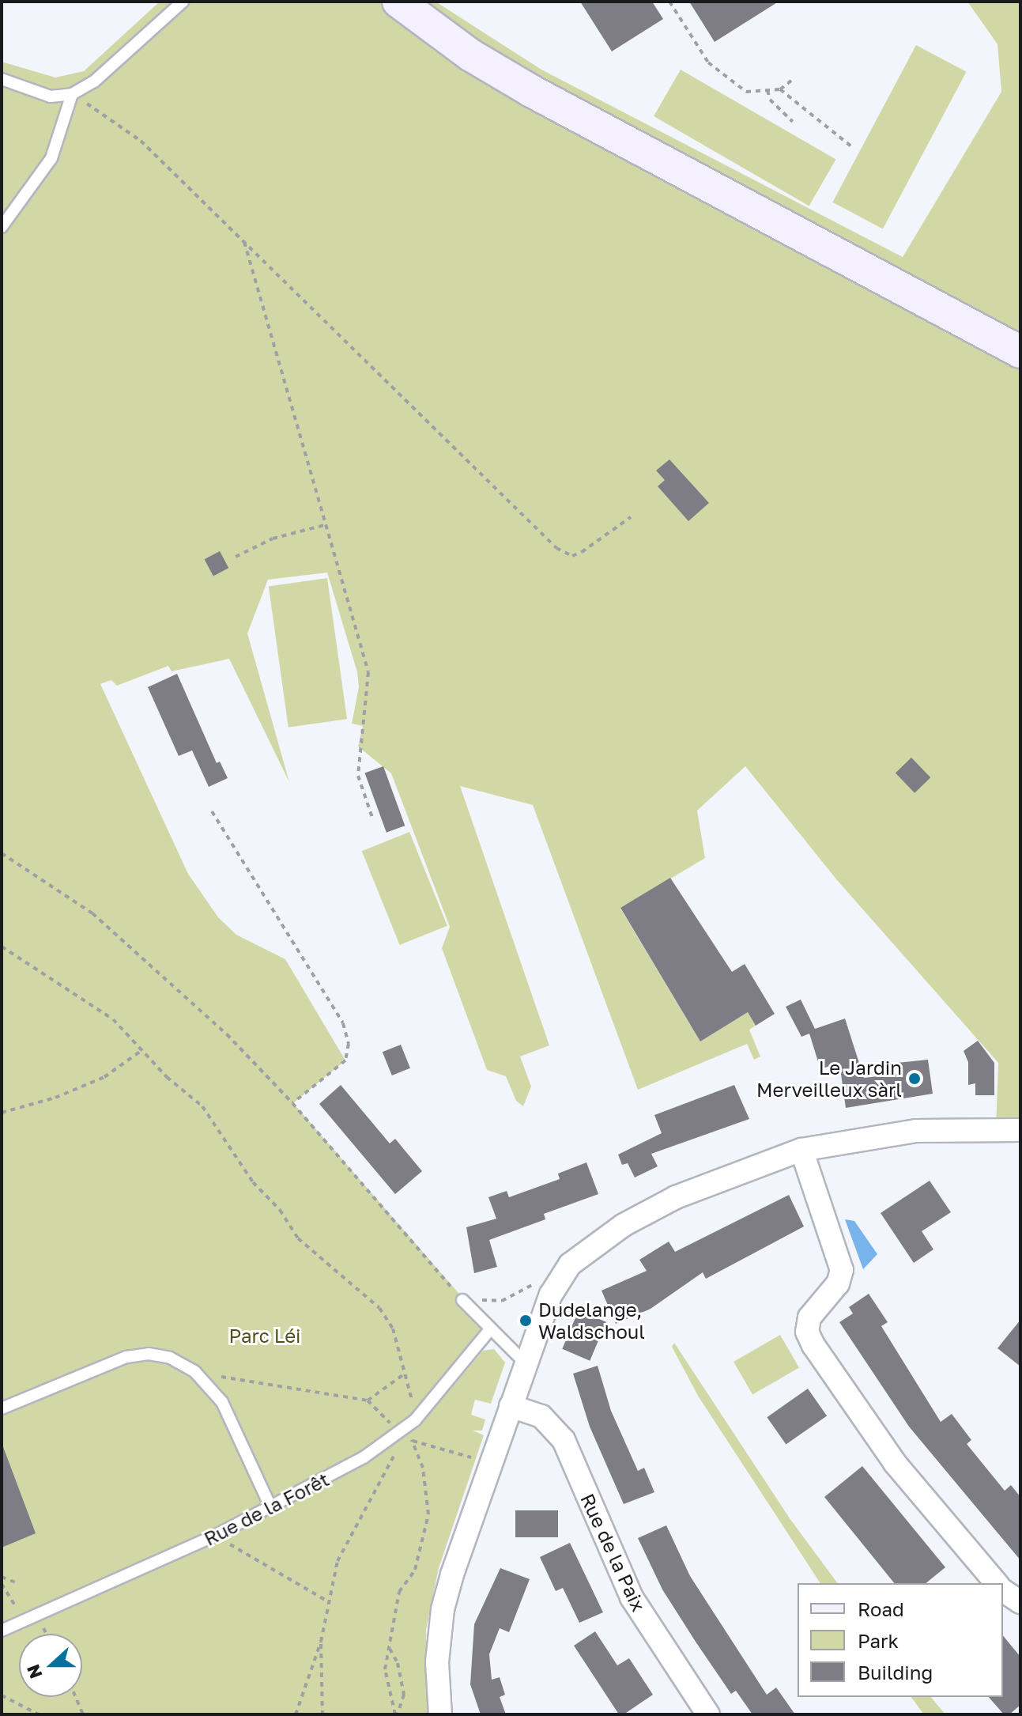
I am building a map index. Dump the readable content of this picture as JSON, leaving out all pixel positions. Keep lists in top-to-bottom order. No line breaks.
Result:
{"streets":{"street":["Rue de la Paix"],"lane":["Rue de la Forêt"]},"parks":["Parc Léi"],"places":["Le Jardin Merveilleux sàrl","Dudelange, Waldschoul"],"legend":["Road","Park","Building"],"north":"left"}
